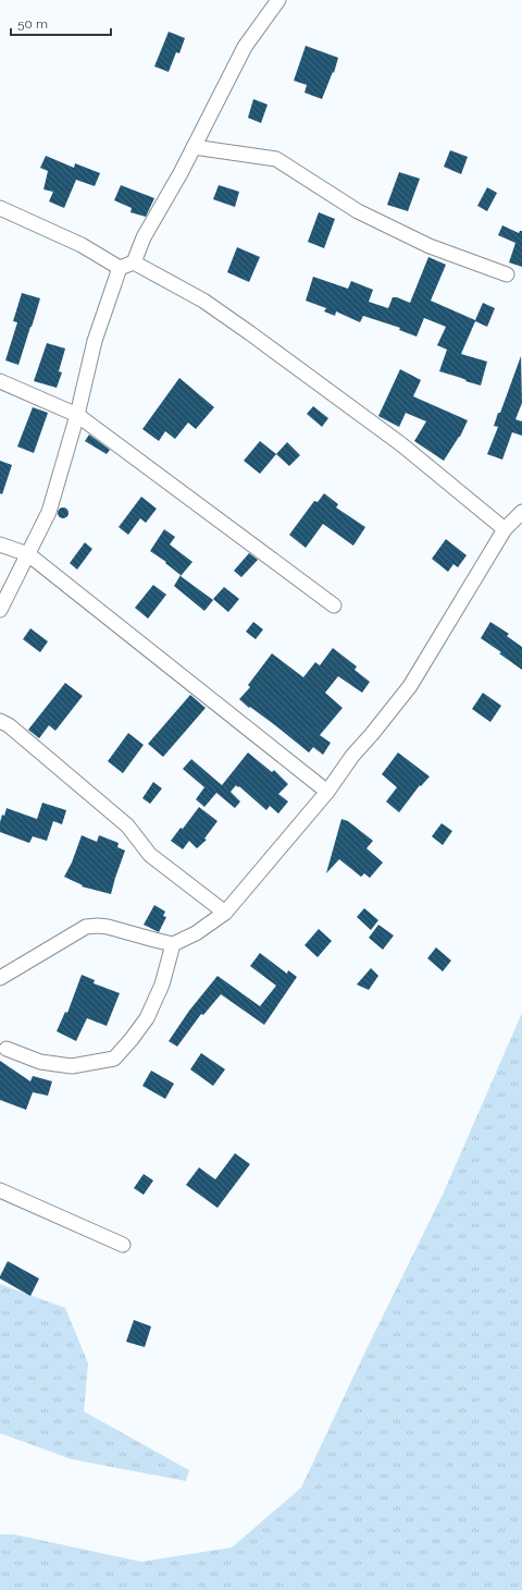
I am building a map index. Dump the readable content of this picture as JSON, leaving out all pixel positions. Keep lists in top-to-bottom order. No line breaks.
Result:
{"scale_bar":"50 m"}
